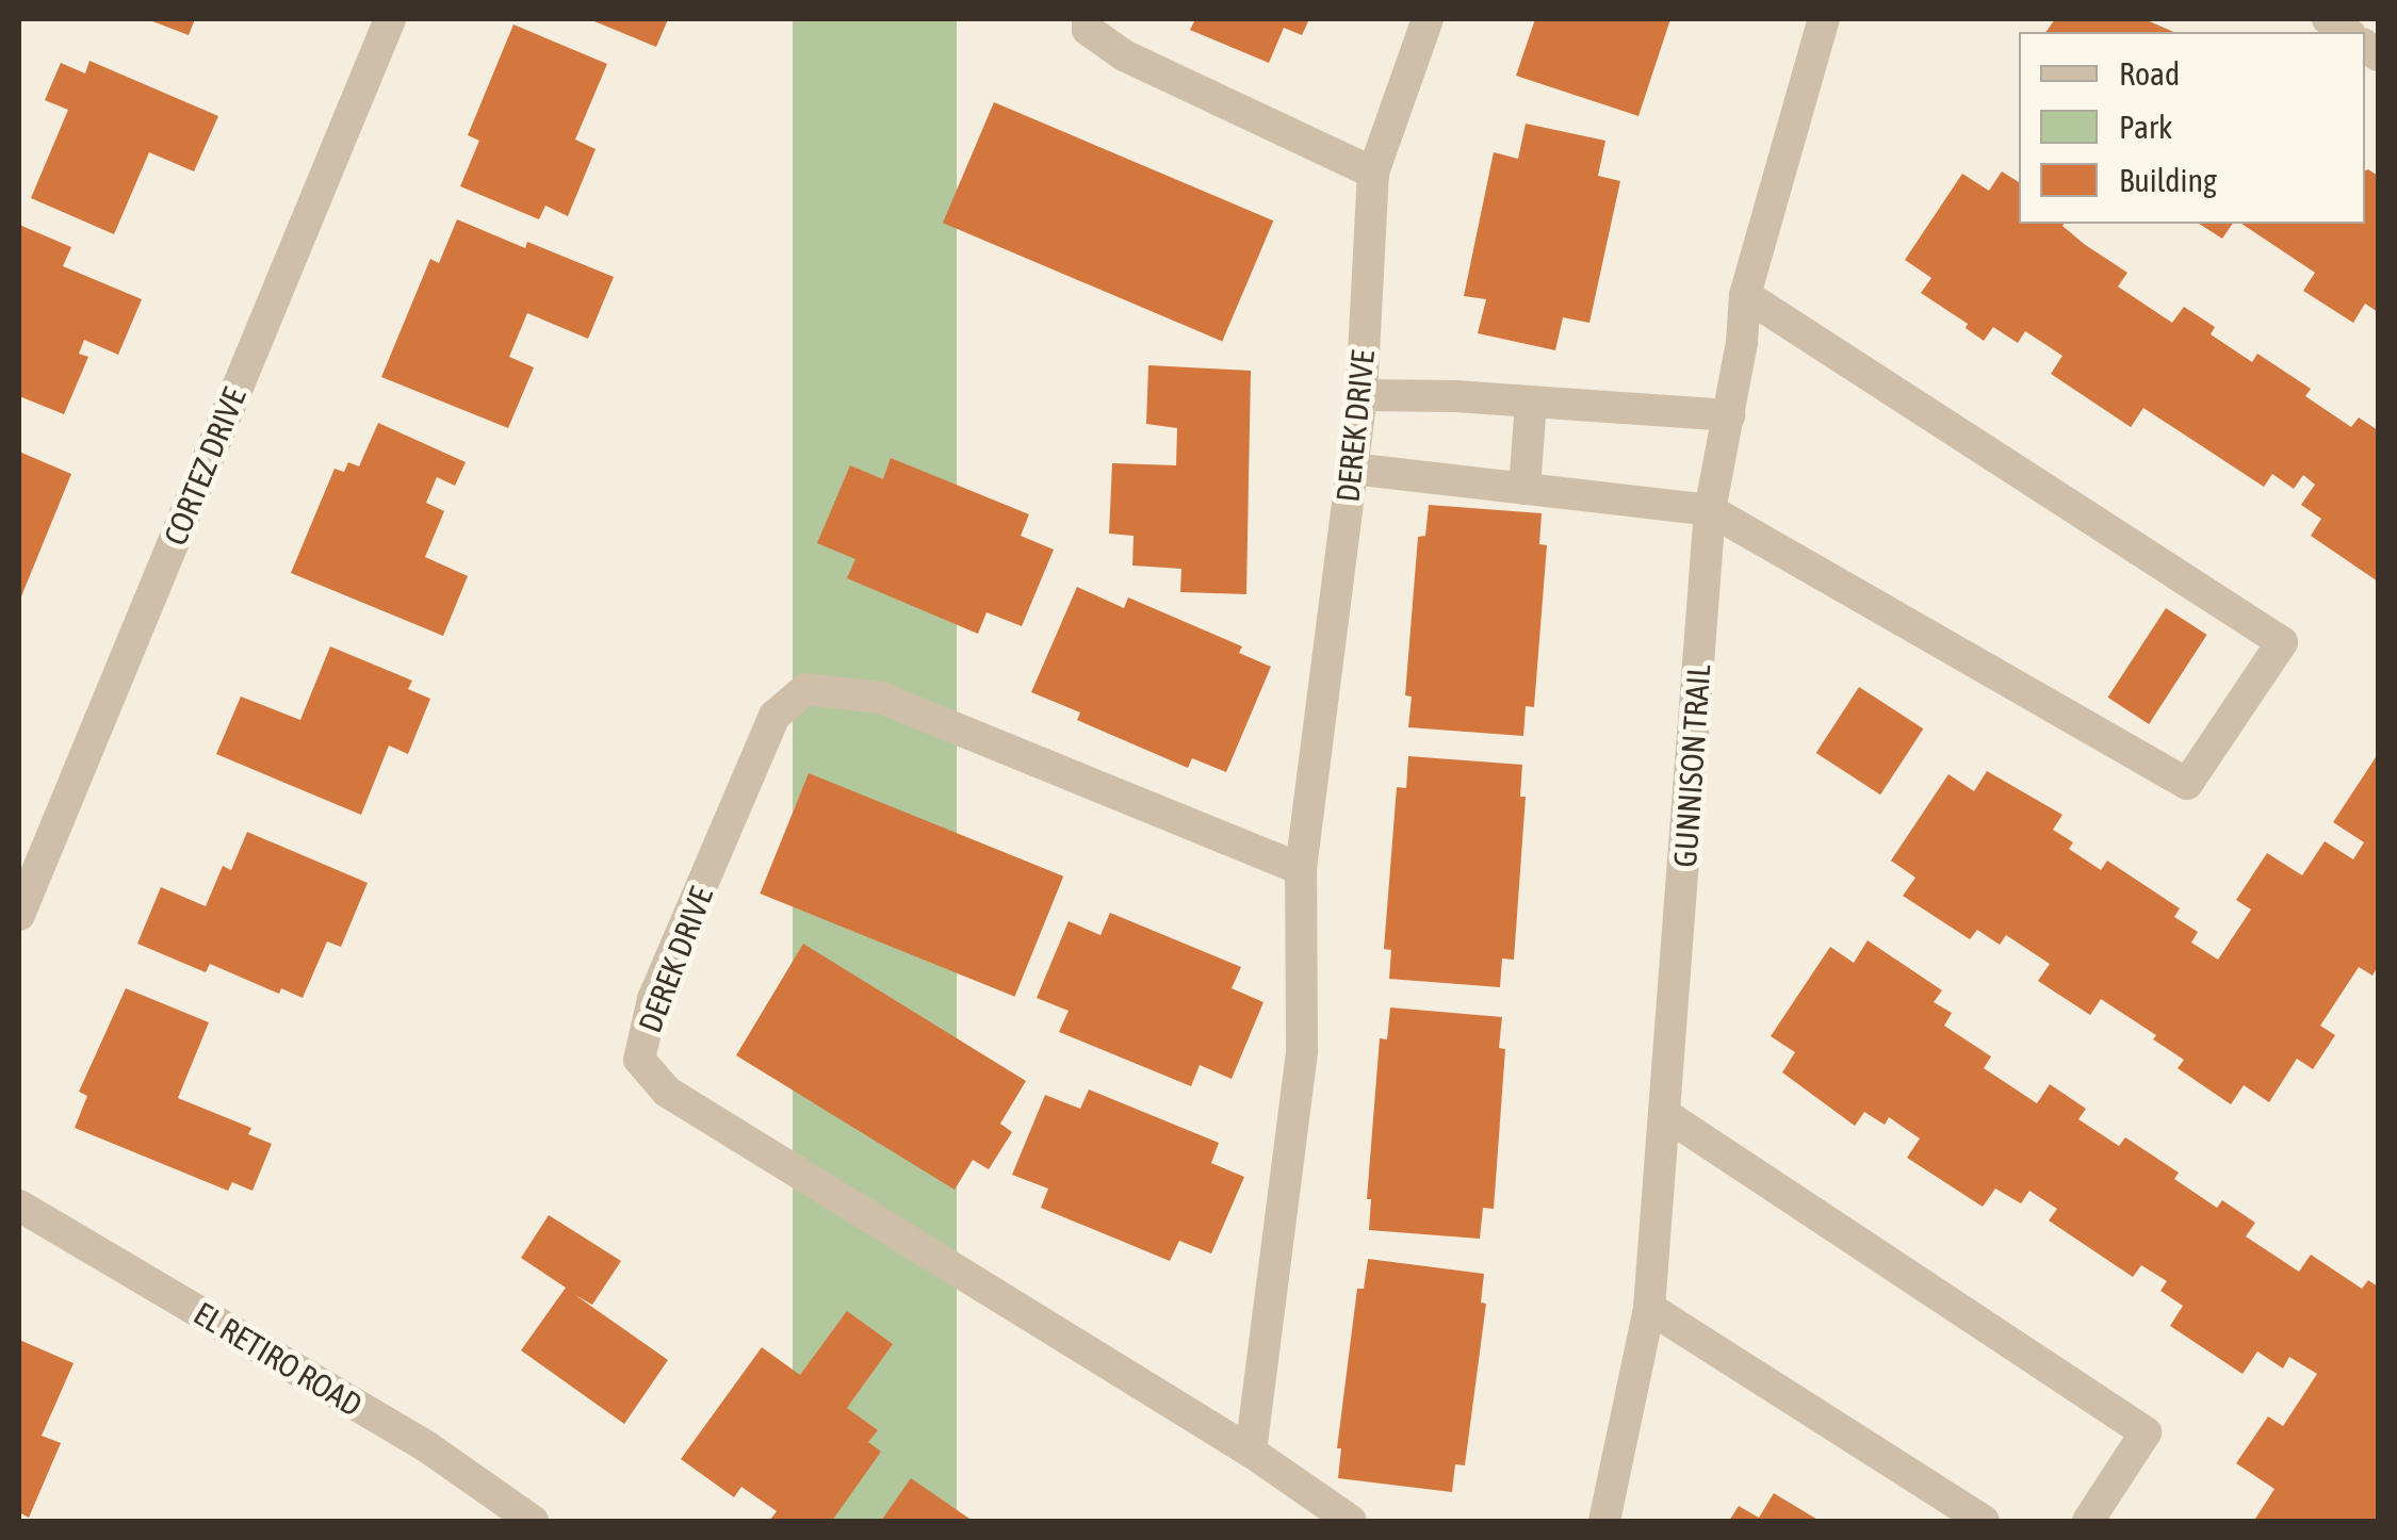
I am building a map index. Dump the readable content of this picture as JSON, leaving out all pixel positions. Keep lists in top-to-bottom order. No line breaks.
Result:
{"streets":{"street":["DEREK DRIVE","CORTEZ DRIVE","GUNNISON TRAIL","EL RETIRO ROAD"]},"legend":["Road","Park","Building"]}
